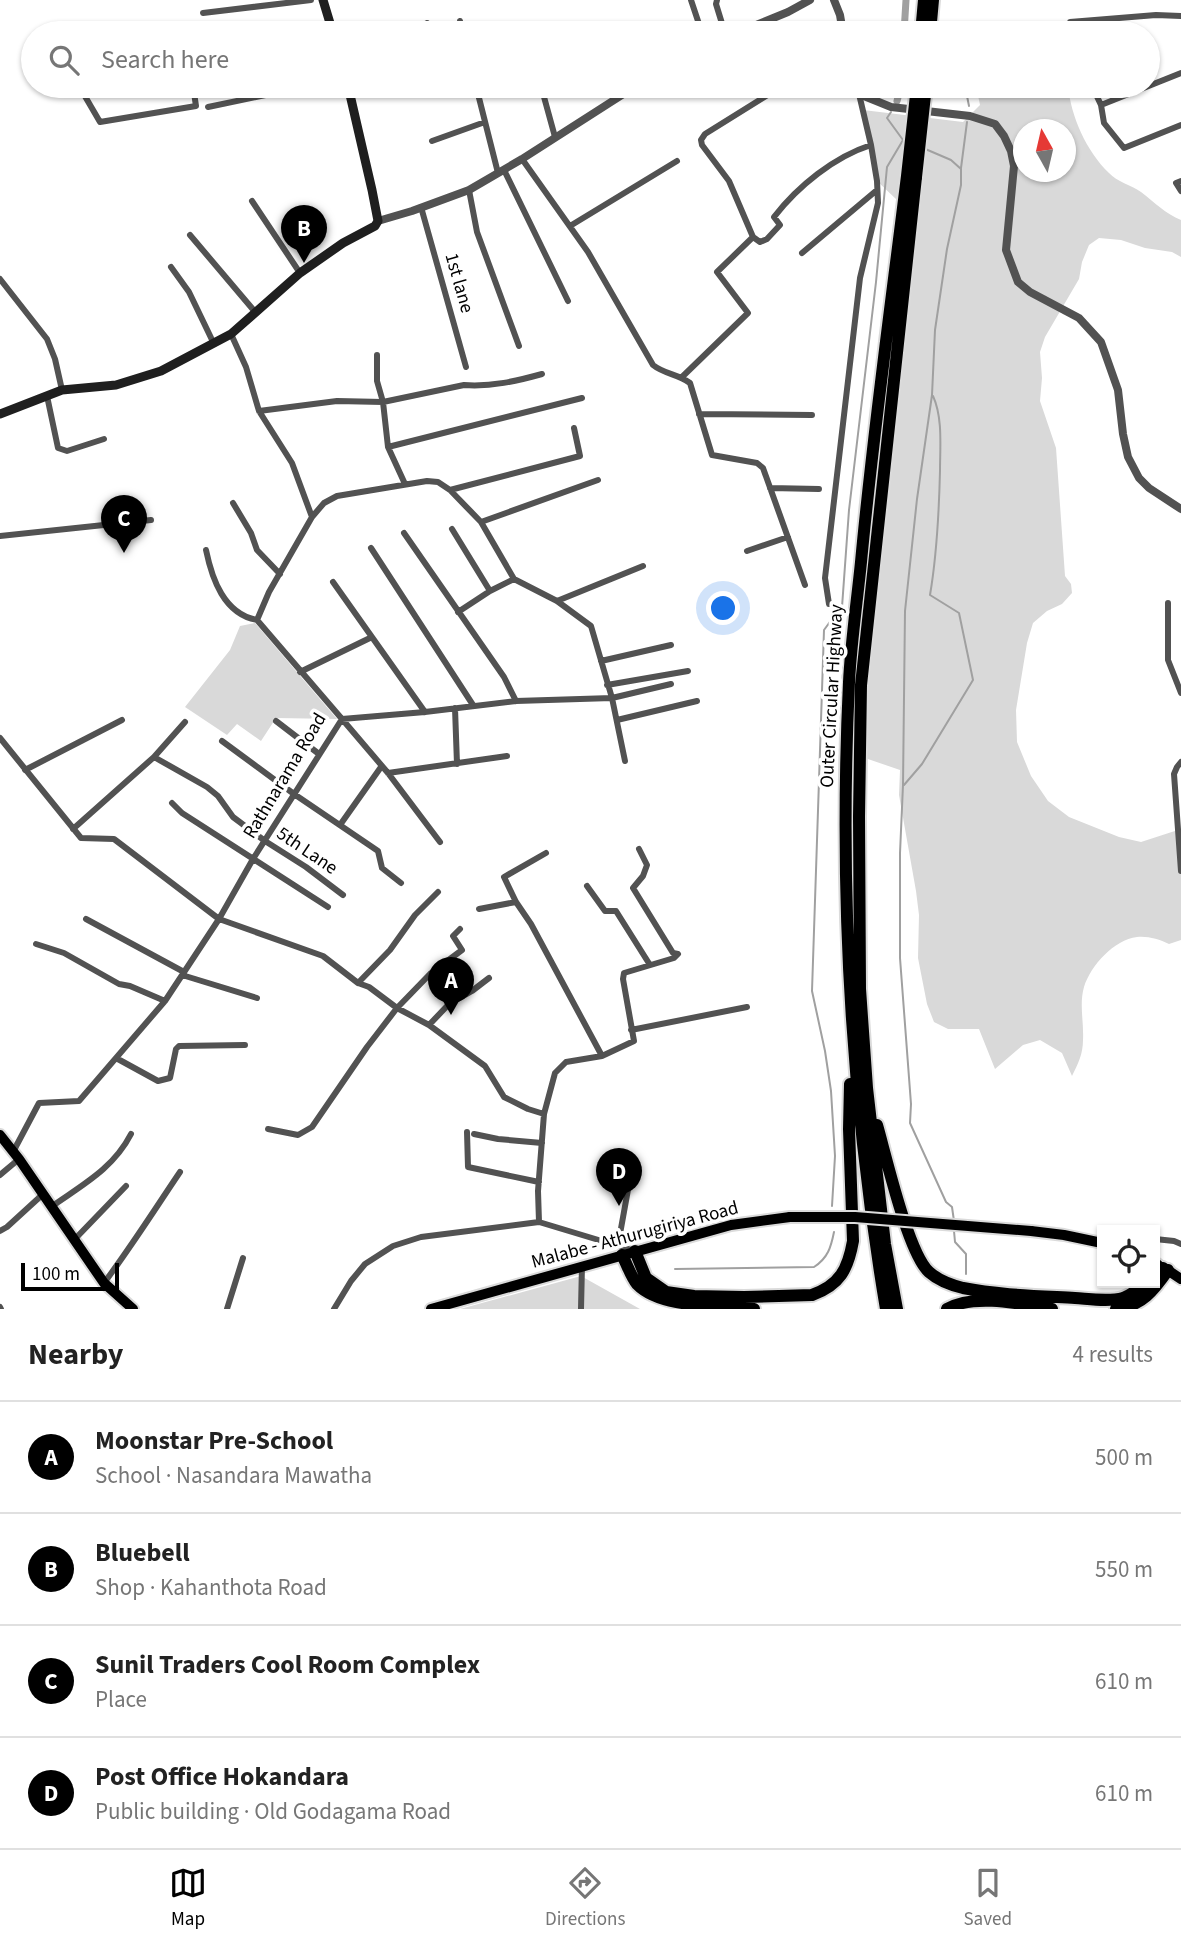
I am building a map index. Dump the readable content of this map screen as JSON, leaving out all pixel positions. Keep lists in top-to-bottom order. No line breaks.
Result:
{"streets":{"highway":["Outer Circular Highway"],"main road":["Malabe - Athurugiriya Road"],"street":["1st lane","Rathnarama Road","5th Lane"]},"crossings":[["Rathnarama Road","5th Lane"]],"scale_bar":"100 m","north":"top","page":{"search":"Search here","pins":["B","C","A","D"],"scale":"100 m","heading":["Nearby","4 results"],"list":[{"mark":"A","name":"Moonstar Pre-School","note":"School · Nasandara Mawatha","value":"500 m"},{"mark":"B","name":"Bluebell","note":"Shop · Kahanthota Road","value":"550 m"},{"mark":"C","name":"Sunil Traders Cool Room Complex","note":"Place","value":"610 m"},{"mark":"D","name":"Post Office Hokandara","note":"Public building · Old Godagama Road","value":"610 m"}],"nav":["Map","Directions","Saved"]}}
